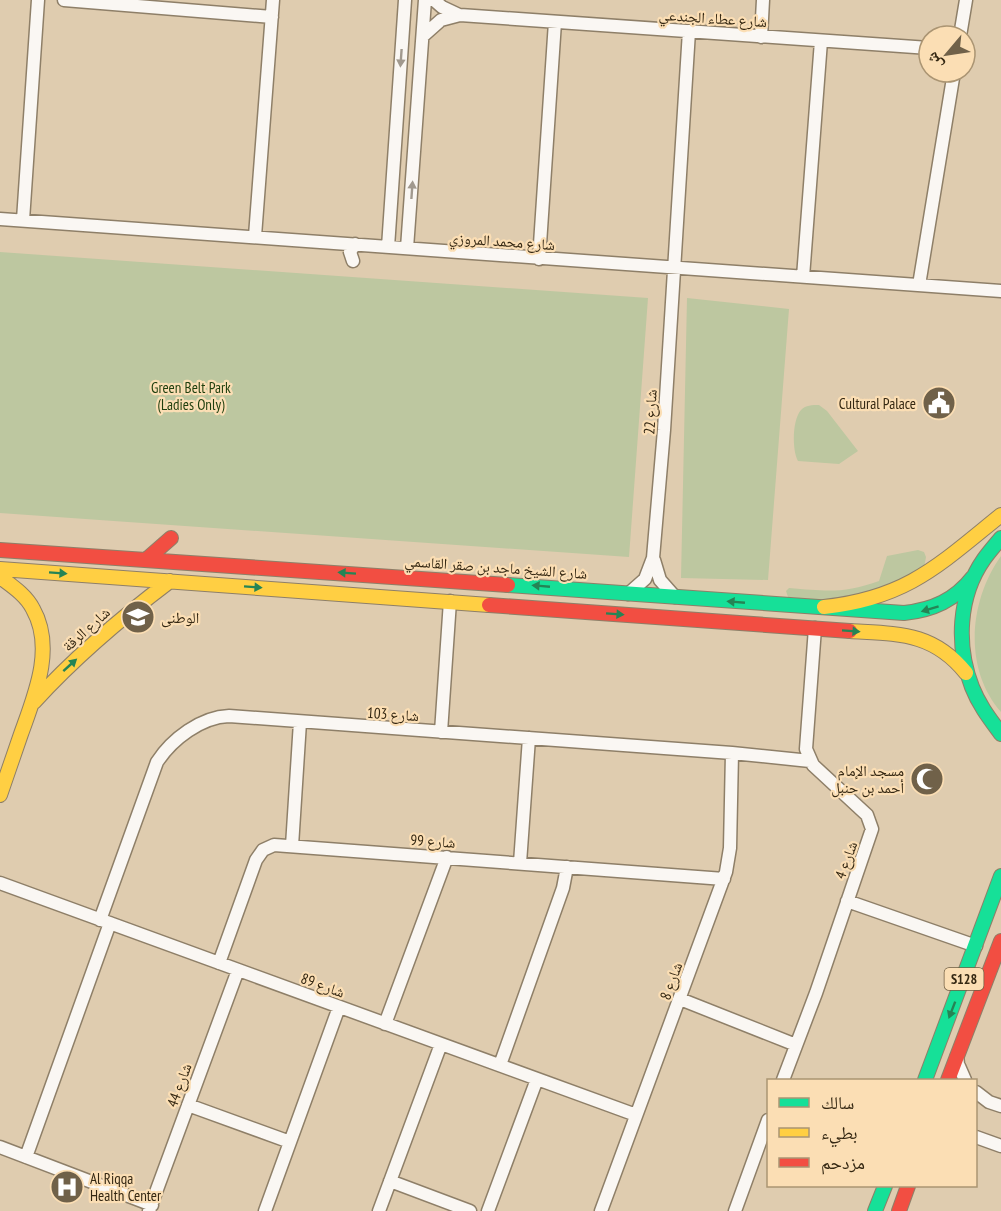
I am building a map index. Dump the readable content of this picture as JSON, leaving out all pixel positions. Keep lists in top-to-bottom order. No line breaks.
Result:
{"streets":{"main road":["شارع الشيخ ماجد بن صقر القاسمي","شارع الرقة","S128"],"street":["شارع عطاء الجندعي","شارع محمد المروزي","شارع 22","شارع 103","شارع 99","شارع 4","شارع 8","شارع 89","شارع 44"]},"crossings":[["شارع عطاء الجندعي","شارع 22"],["شارع محمد المروزي","شارع 22"],["شارع 22","شارع الشيخ ماجد بن صقر القاسمي"],["شارع 103","شارع 4"],["شارع 103","شارع 8"],["شارع 103","شارع 89"],["شارع 99","شارع 8"],["شارع 99","شارع 89"],["شارع 8","شارع 89"],["شارع 89","شارع 44"]],"one_way":["شارع الرقة"],"parks":["Green Belt Park (Ladies Only)"],"places":{"public building":["Cultural Palace"],"school or university":["الوطنی"],"mosque":["مسجد الإمام أحمد بن حنبل"],"hospital":["Al Riqqa Health Center"]},"legend":["سالك","بطيء","مزدحم"],"north":"bottom left"}
